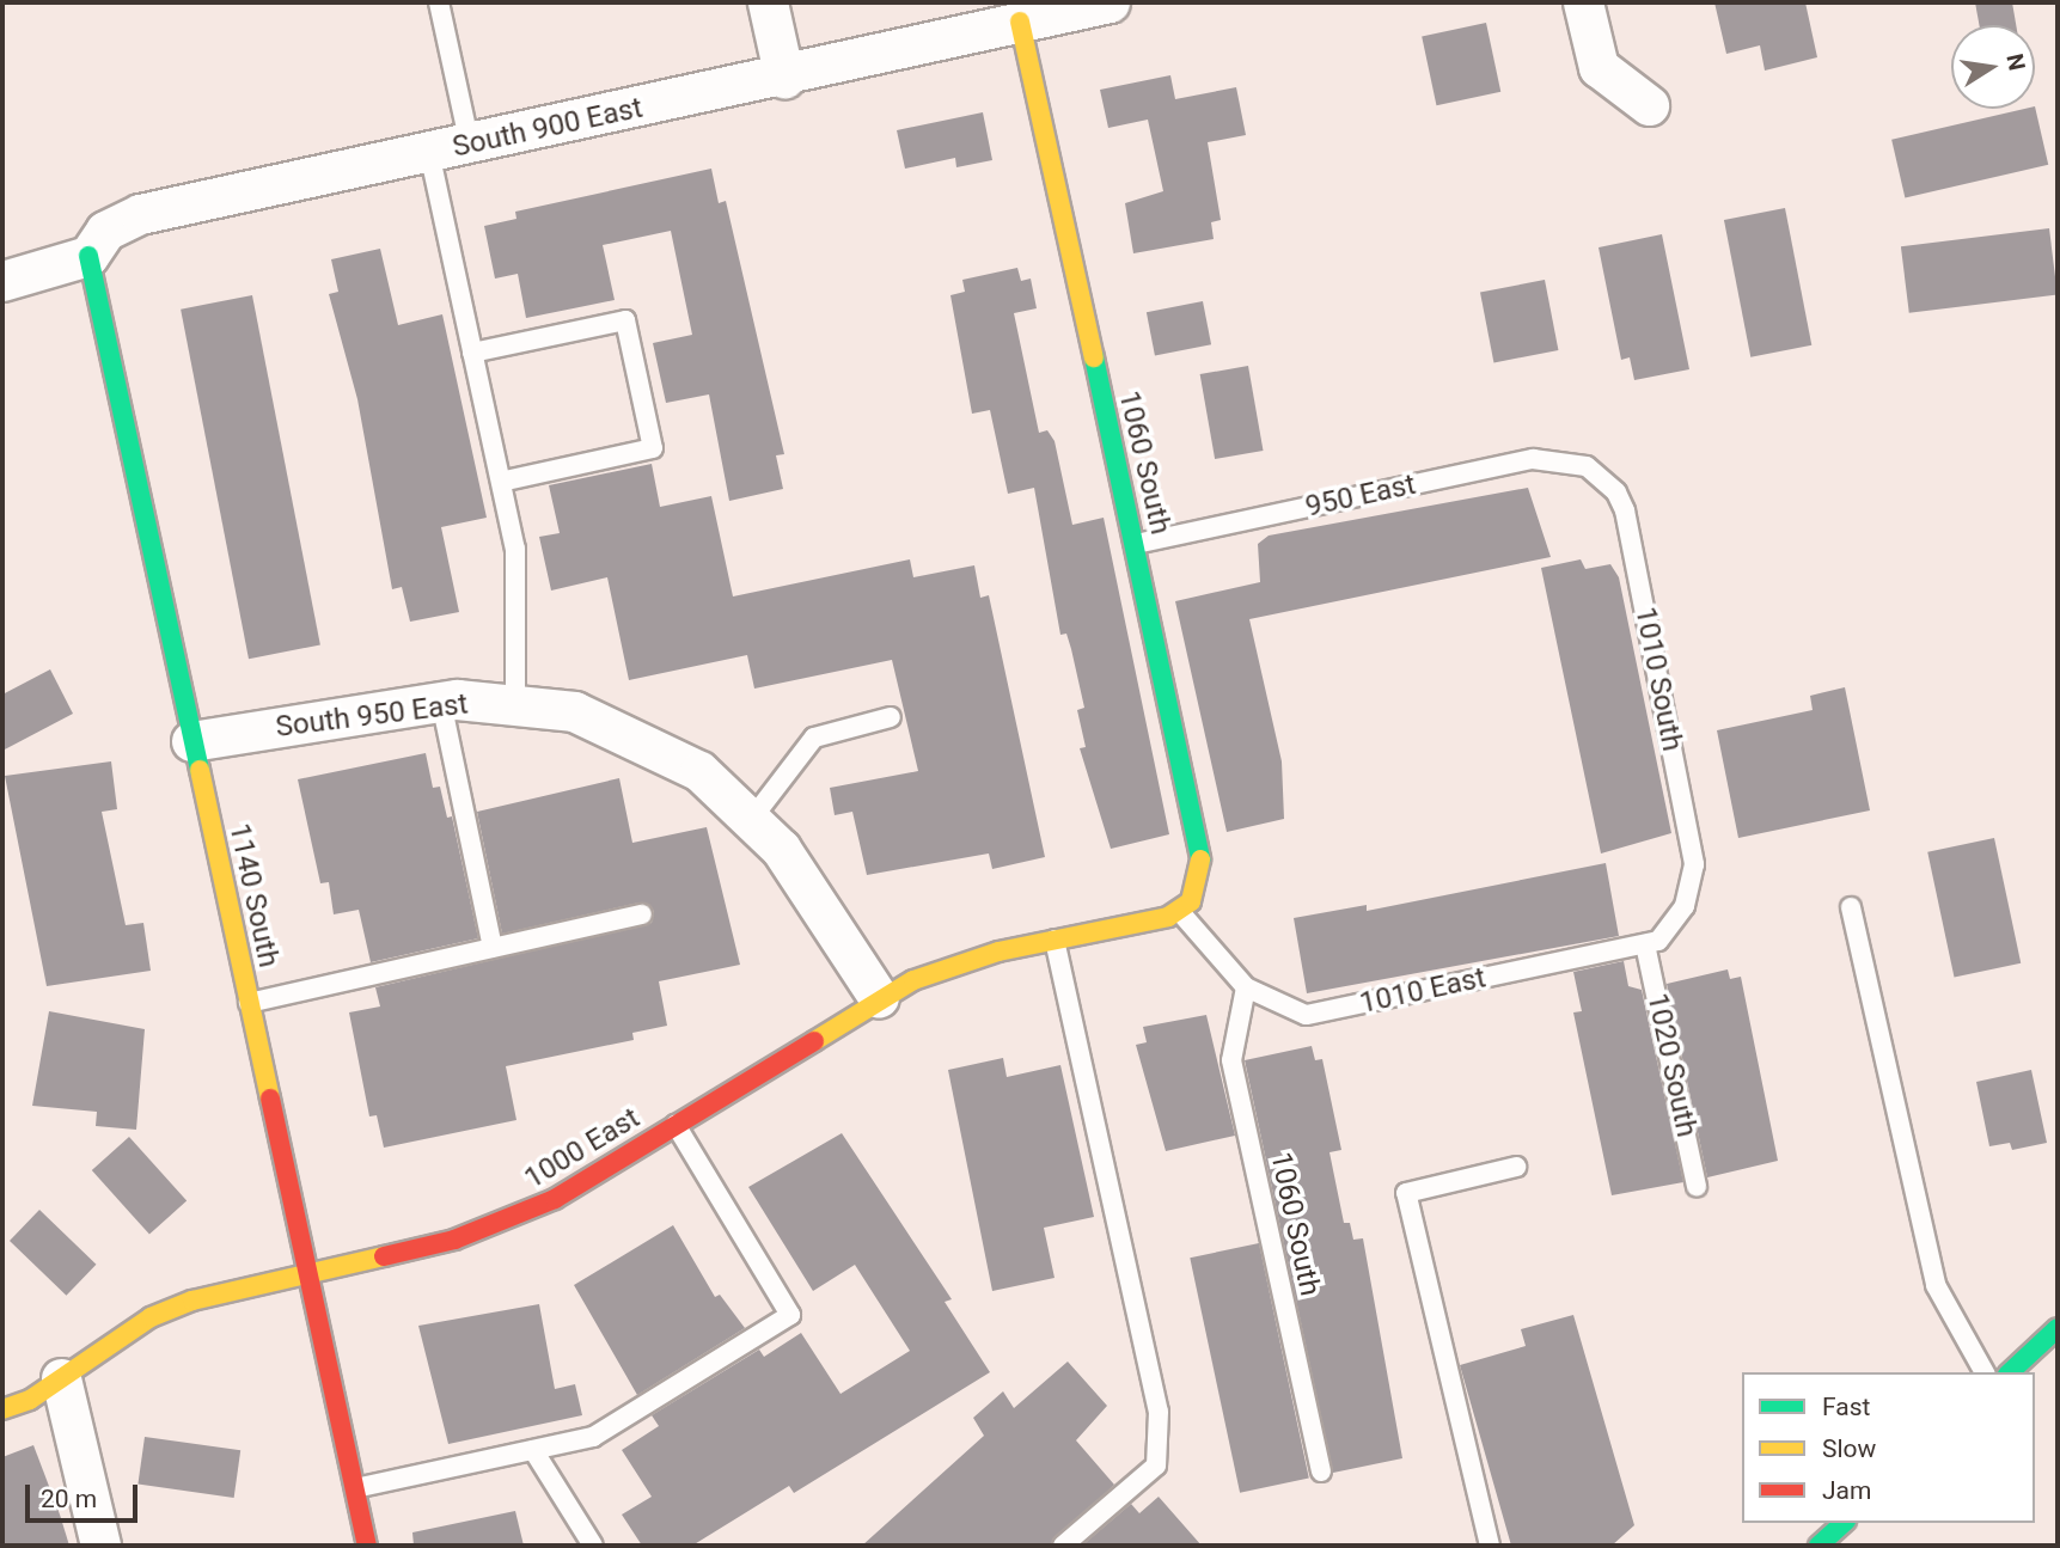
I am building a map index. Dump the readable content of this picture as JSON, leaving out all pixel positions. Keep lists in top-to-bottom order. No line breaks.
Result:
{"streets":{"street":["South 900 East","1060 South","South 950 East","1140 South","1000 East"],"lane":["950 East","1010 South","1010 East","1020 South"]},"crossings":[["South 900 East","1060 South"],["South 900 East","1140 South"],["1060 South","950 East"],["1060 South","1010 East"],["1060 South","1000 East"],["950 East","1010 South"],["1010 South","1010 East"],["South 950 East","1140 South"],["South 950 East","1000 East"],["1140 South","1000 East"],["1010 East","1020 South"],["1010 East","1000 East"]],"legend":["Fast","Slow","Jam"],"scale_bar":"20 m","north":"right"}
